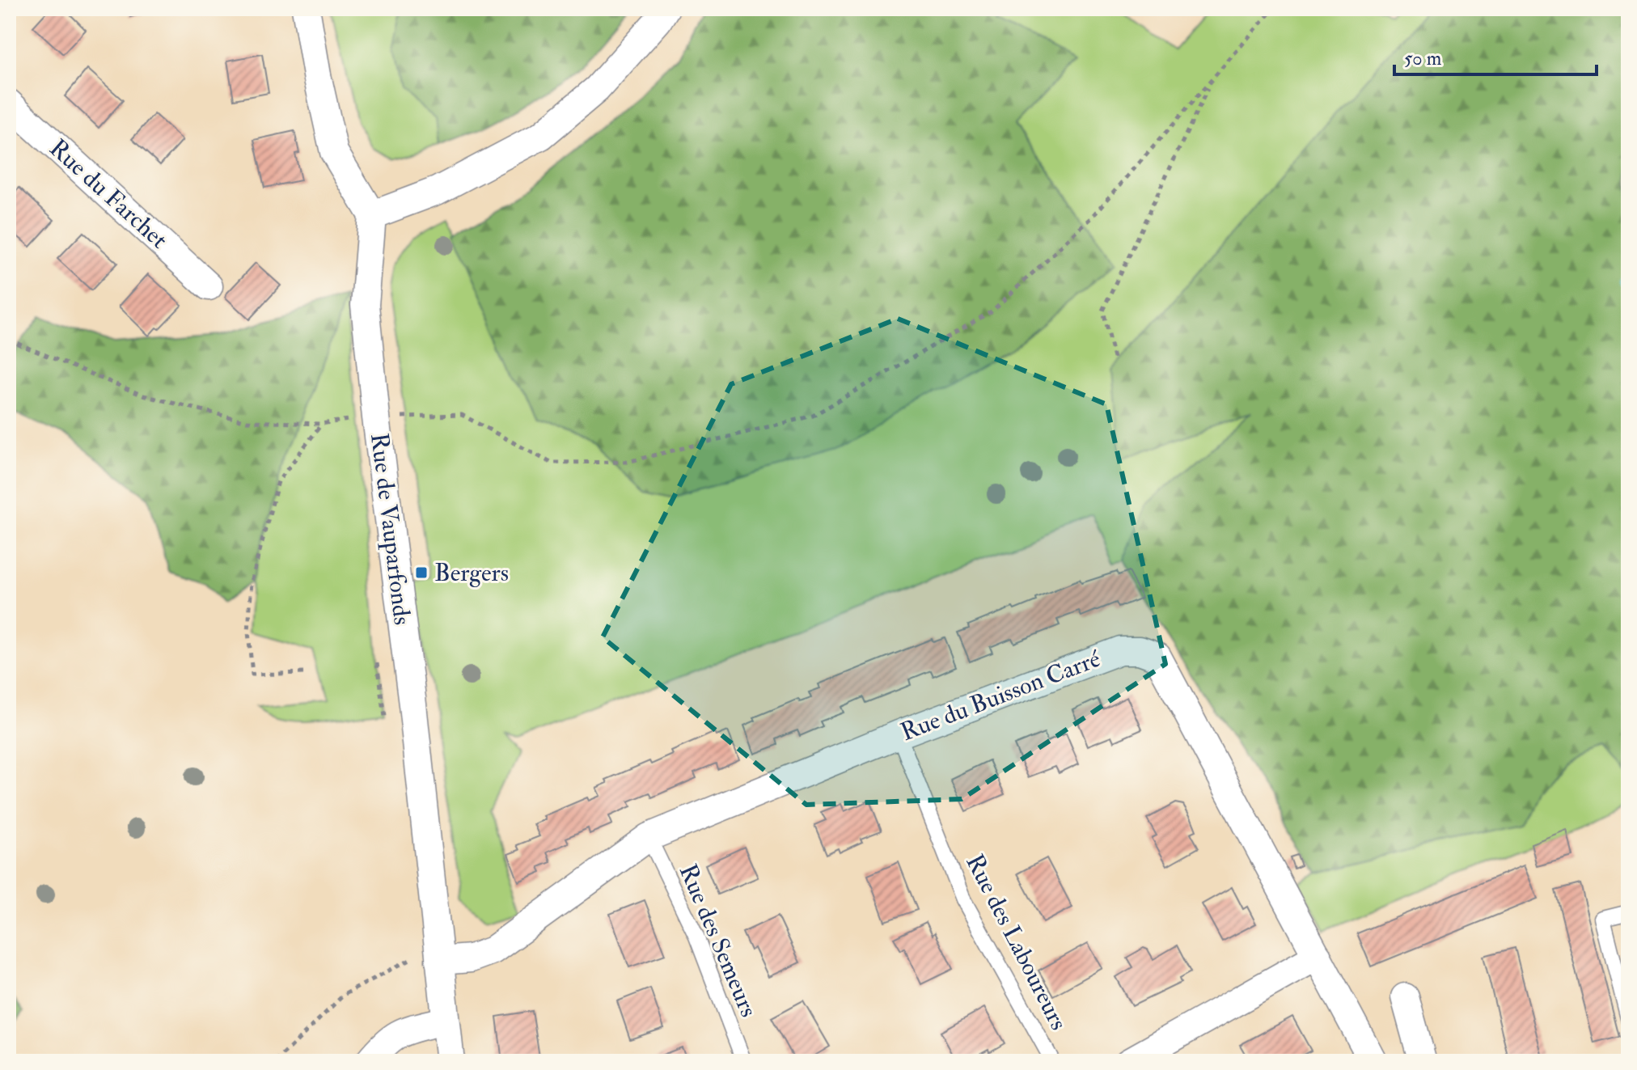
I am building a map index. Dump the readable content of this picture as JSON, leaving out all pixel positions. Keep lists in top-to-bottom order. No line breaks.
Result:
{"streets":{"street":["Rue du Farchet","Rue de Vauparfonds","Rue du Buisson Carré"],"lane":["Rue des Semeurs","Rue des Laboureurs"]},"crossings":[["Rue de Vauparfonds","Rue du Buisson Carré"],["Rue du Buisson Carré","Rue des Semeurs"],["Rue du Buisson Carré","Rue des Laboureurs"]],"places":{"transit":["Bergers"]},"scale_bar":"50 m"}
